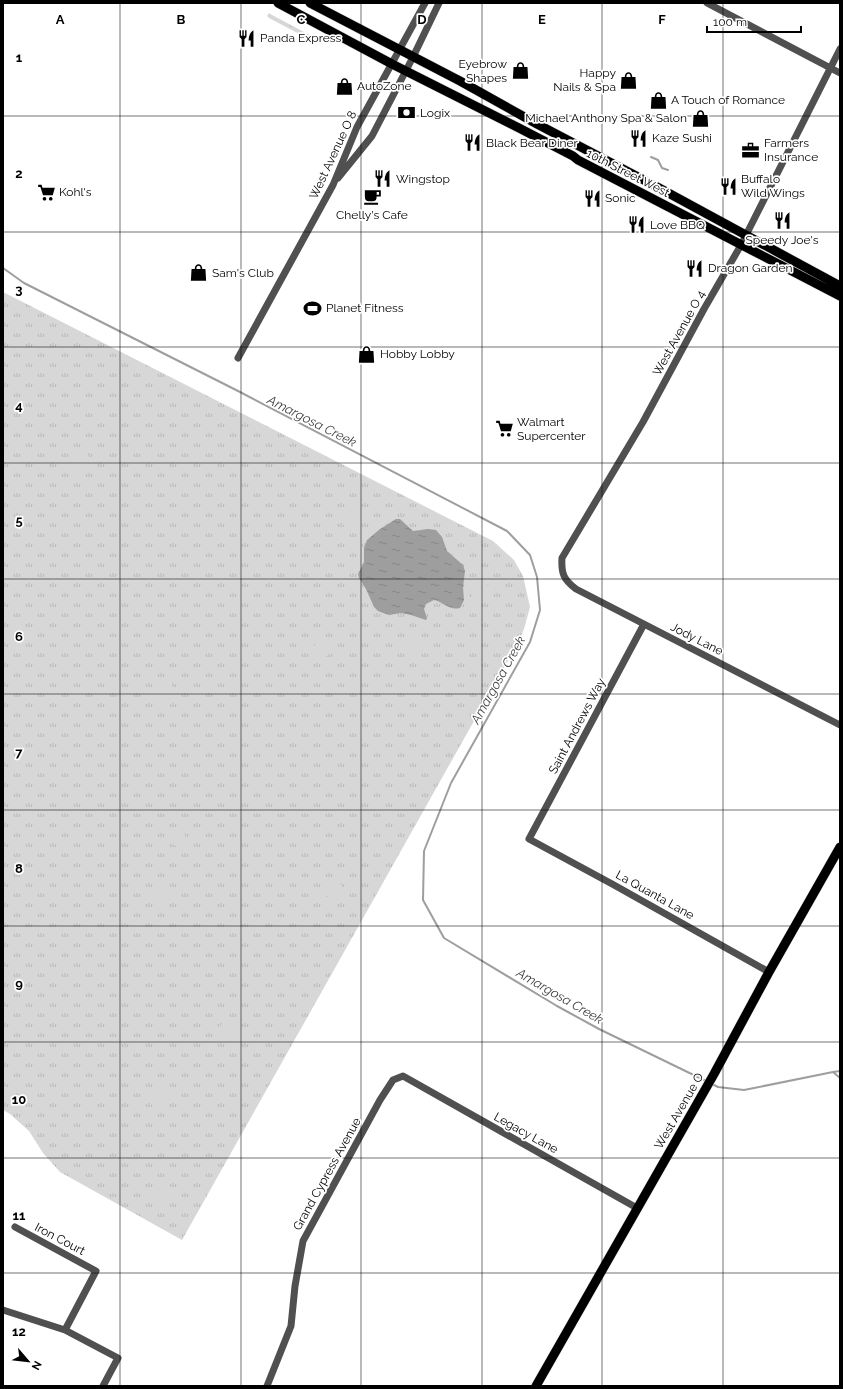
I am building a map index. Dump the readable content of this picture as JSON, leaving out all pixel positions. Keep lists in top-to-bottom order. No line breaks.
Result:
{"streets":{"main road":["10th Street West","West Avenue O"],"street":["West Avenue O 8","West Avenue O 4","Jody Lane","Saint Andrews Way","La Quanta Lane","Legacy Lane","Grand Cypress Avenue","Iron Court"]},"crossings":[["West Avenue O 8","10th Street West"],["10th Street West","West Avenue O 4"],["West Avenue O 4","Jody Lane"],["Jody Lane","Saint Andrews Way"],["Saint Andrews Way","La Quanta Lane"],["La Quanta Lane","West Avenue O"],["West Avenue O","Legacy Lane"],["Legacy Lane","Grand Cypress Avenue"]],"water":["Amargosa Creek"],"places":{"restaurant":["Panda Express","Kaze Sushi","Black Bear Diner","Wingstop","Buffalo Wild Wings","Sonic","Speedy Joe's","Love BBQ","Dragon Garden"],"shop":["Eyebrow Shapes","Happy Nails & Spa","AutoZone","A Touch of Romance","Michael Anthony Spa & Salon","Sam's Club","Hobby Lobby"],"bank":["Logix"],"office":["Farmers Insurance"],"supermarket":["Kohl's","Walmart Supercenter"],"cafe":["Chelly's Cafe"],"sports":["Planet Fitness"]},"scale_bar":"100 m","north":"bottom right","grid":{"columns":["A","B","C","D","E","F"],"rows":["1","2","3","4","5","6","7","8","9","10","11","12"]}}
